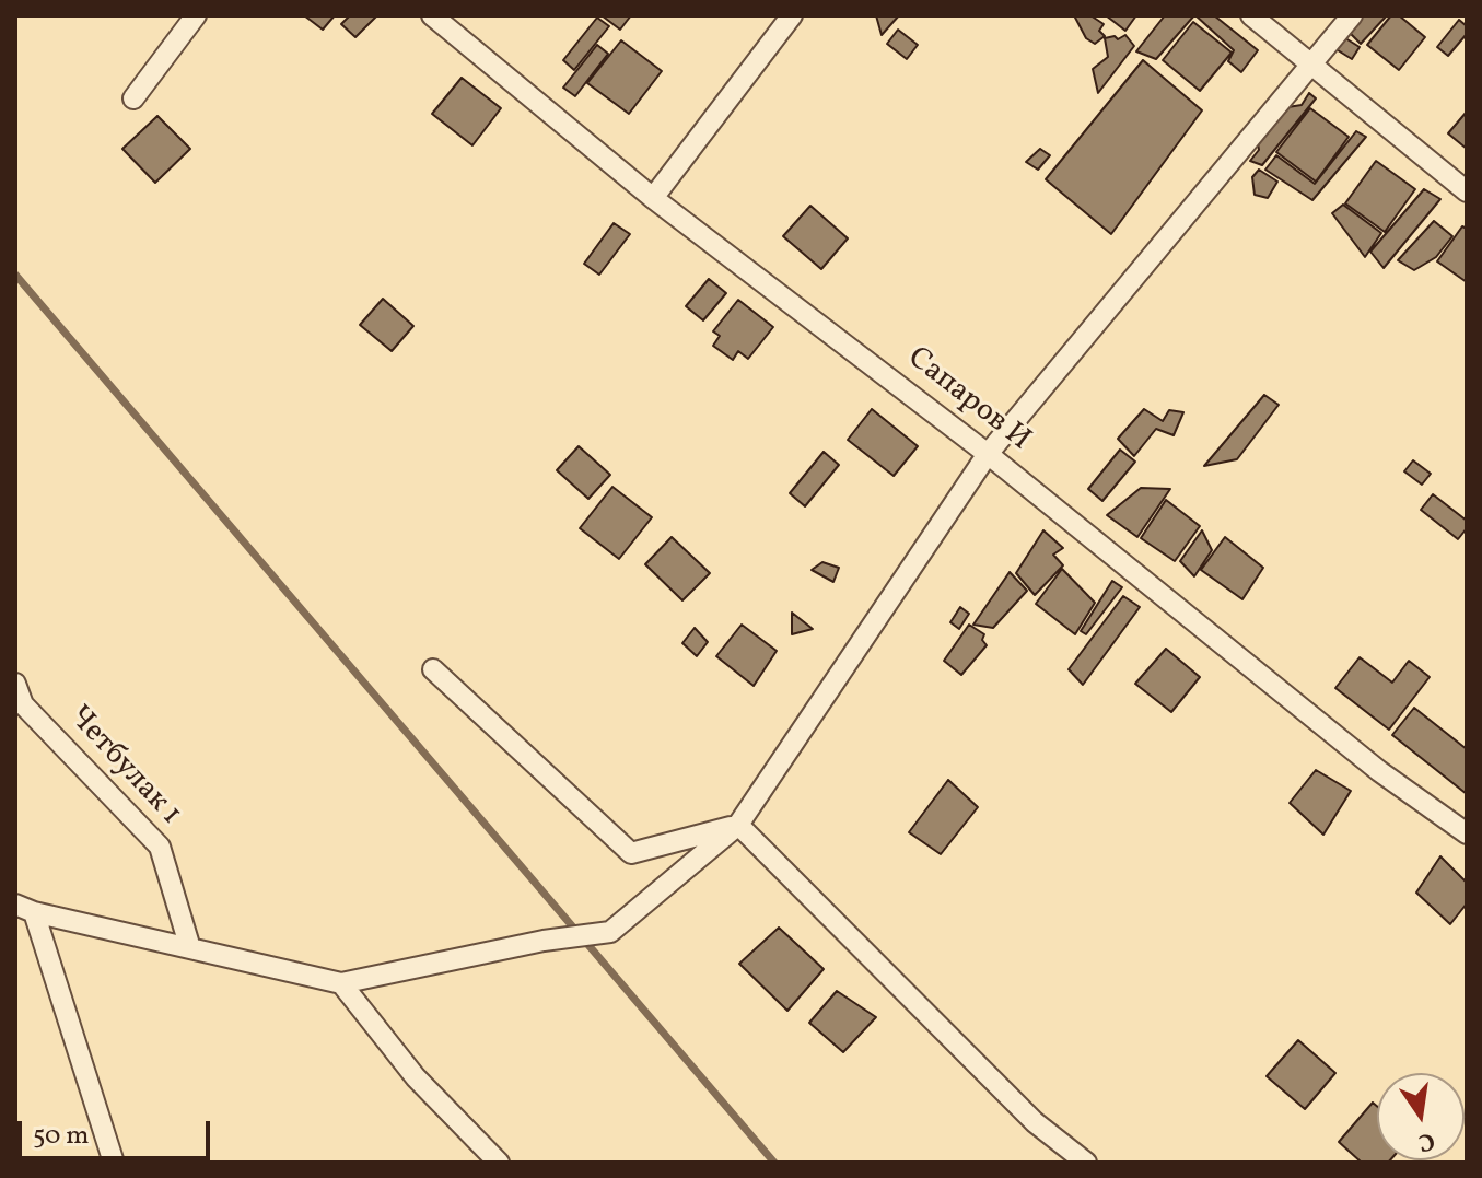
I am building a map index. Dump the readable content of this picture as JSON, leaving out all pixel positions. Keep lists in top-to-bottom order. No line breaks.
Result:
{"streets":{"street":["Сапаров И","Четбулак 1"]},"scale_bar":"50 m","north":"bottom"}
